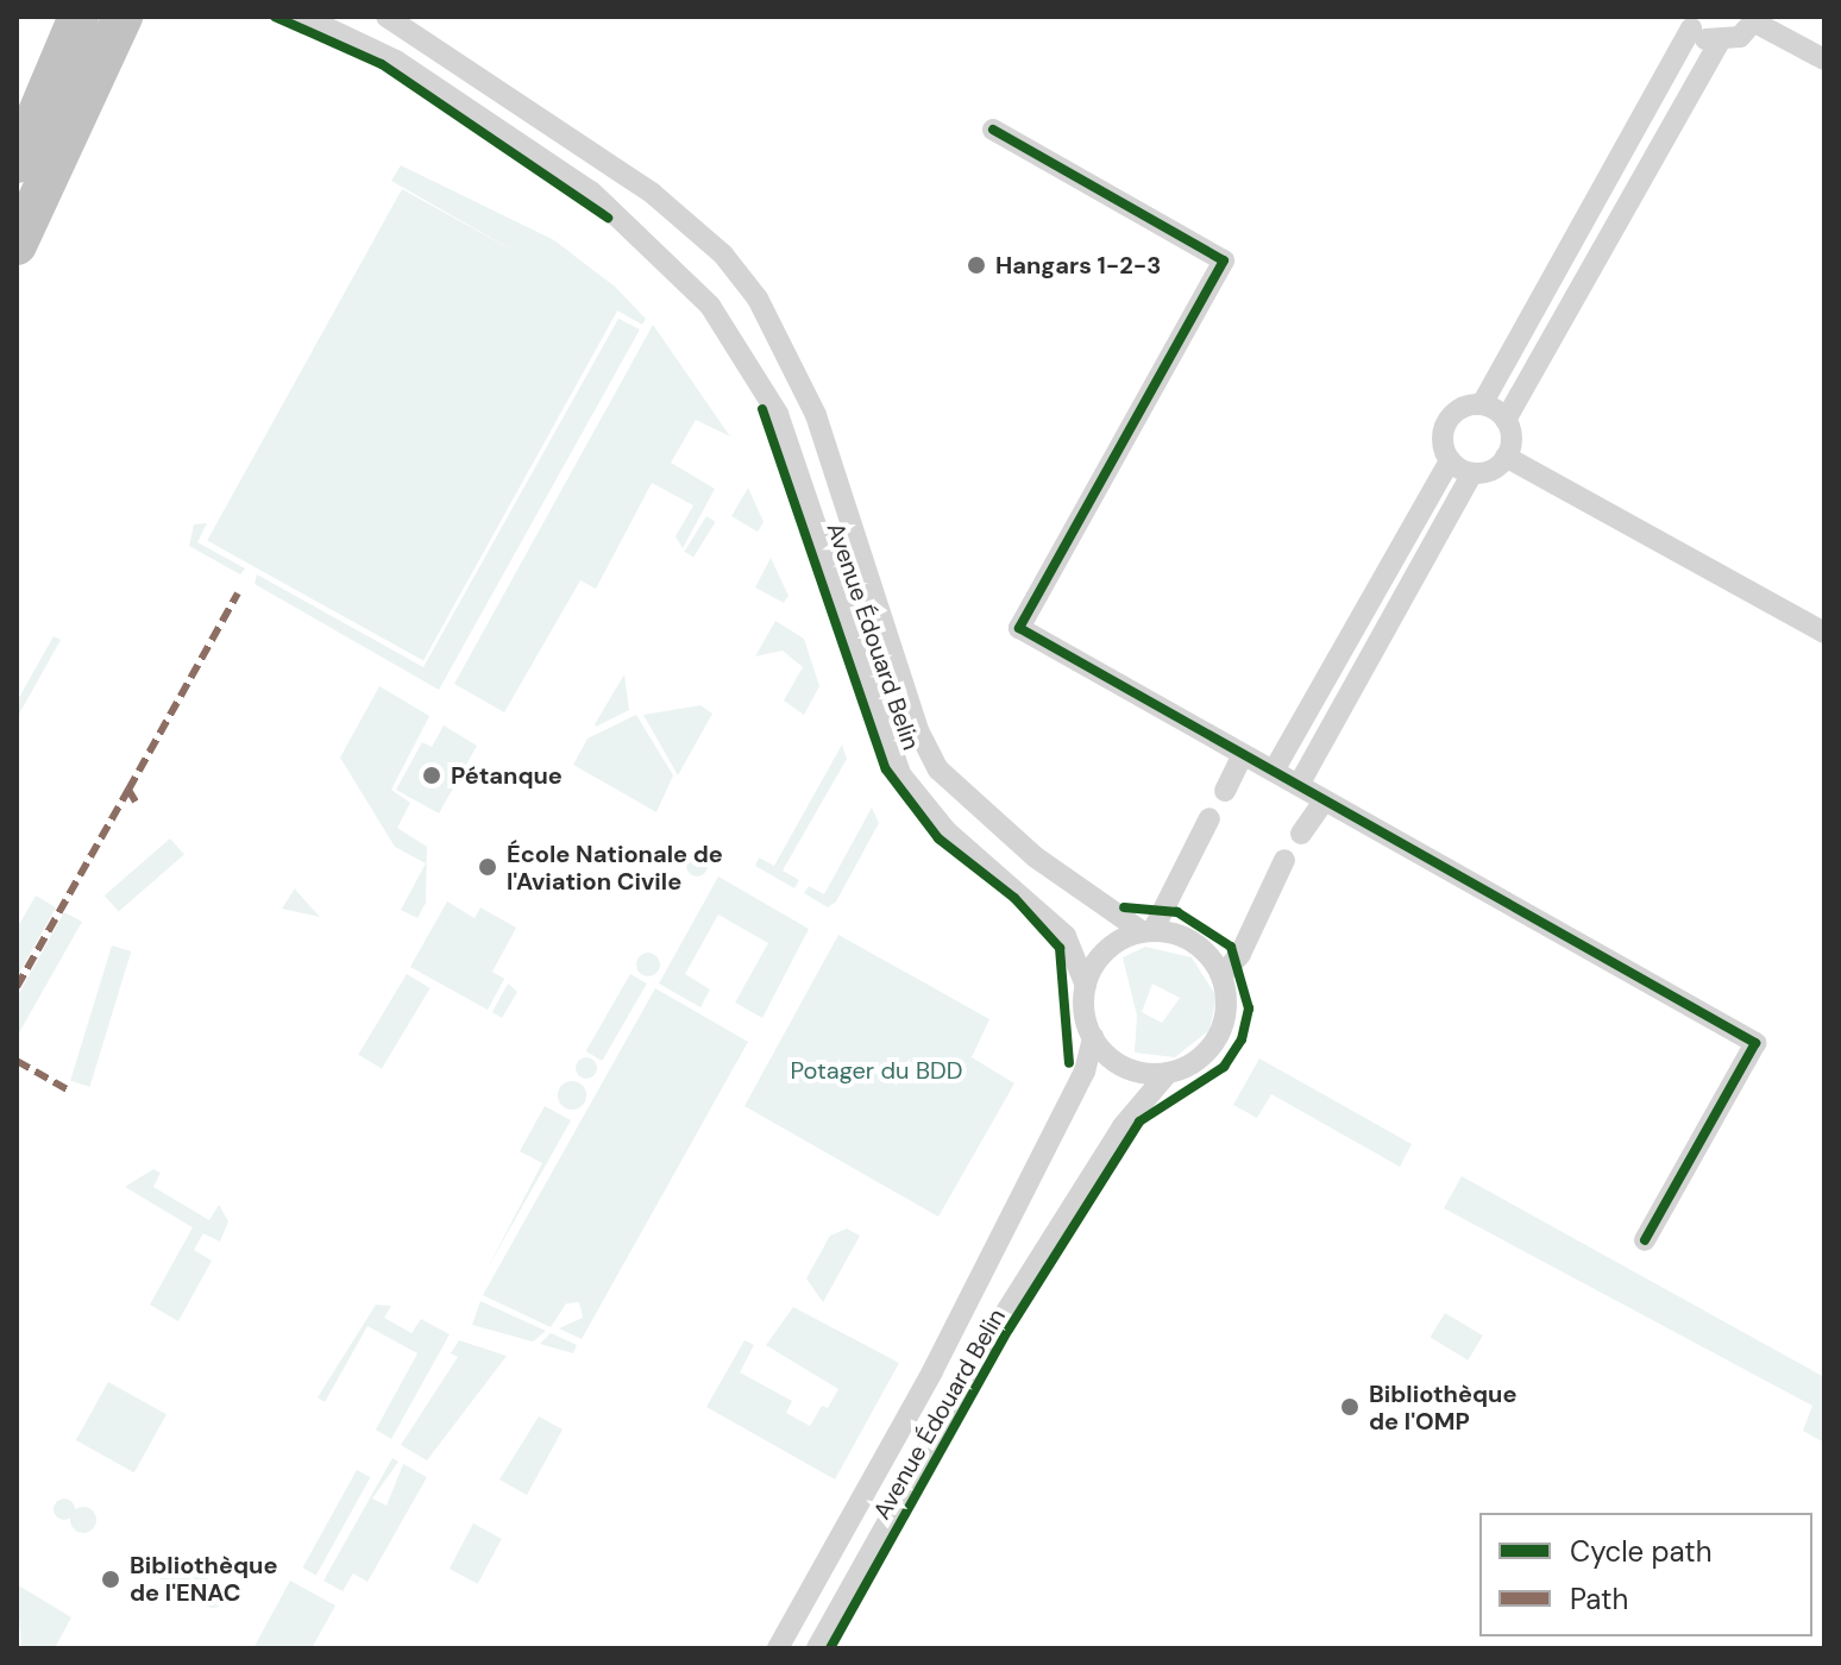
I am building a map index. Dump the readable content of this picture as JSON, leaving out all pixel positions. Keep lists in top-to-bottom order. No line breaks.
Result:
{"streets":{"street":["Avenue Édouard Belin"]},"parks":["Potager du BDD"],"places":["Hangars 1-2-3","Pétanque","École Nationale de l'Aviation Civile","Bibliothèque de l'OMP","Bibliothèque de l'ENAC"],"legend":["Cycle path","Path"]}
